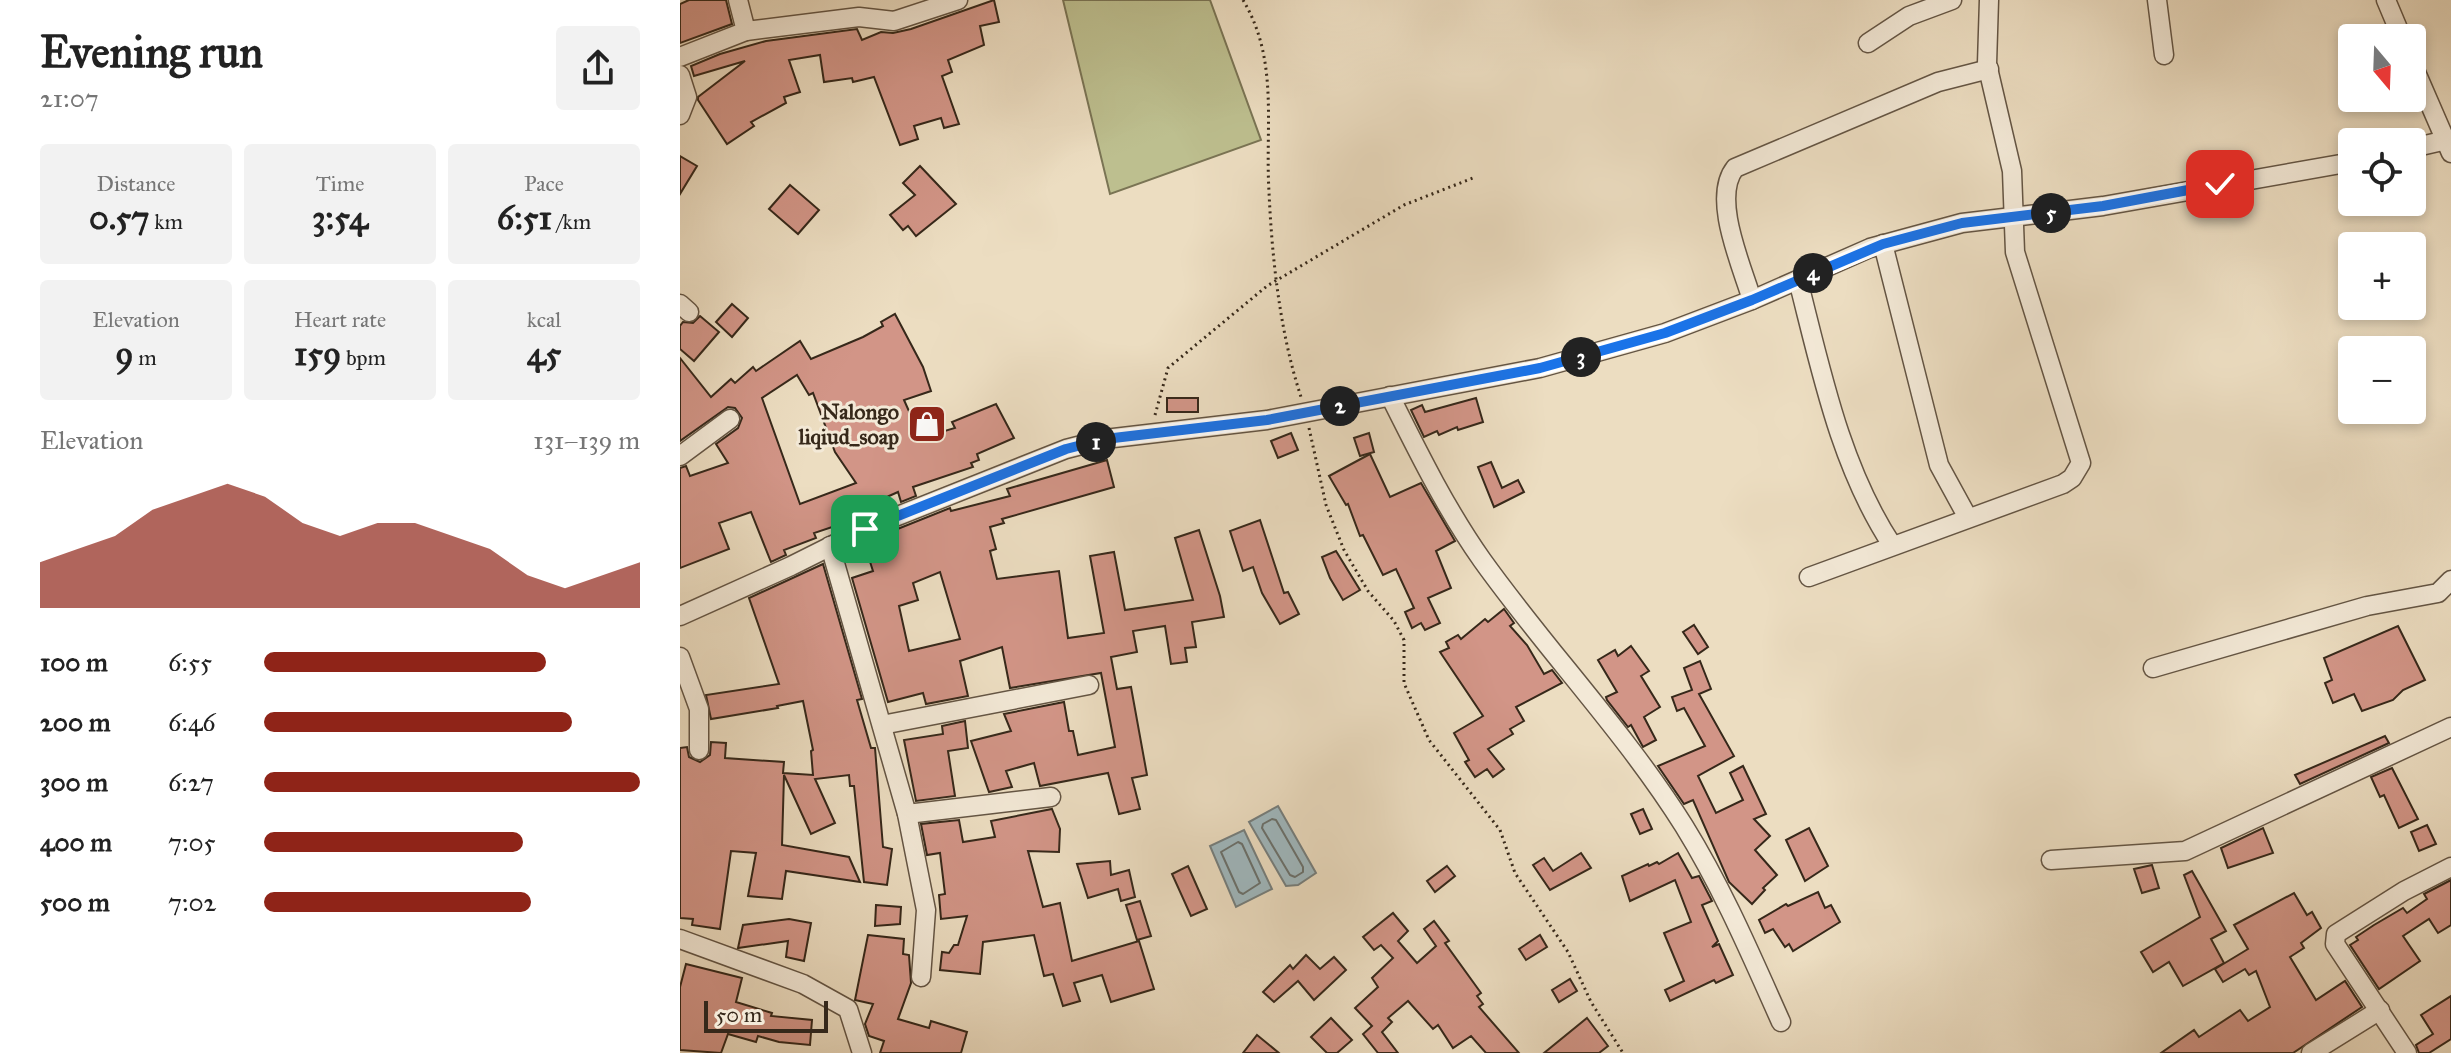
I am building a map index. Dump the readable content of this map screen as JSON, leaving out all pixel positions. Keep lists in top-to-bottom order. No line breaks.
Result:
{"places":{"shop":["Nalongo liqiud_soap"]},"scale_bar":"50 m","north":"bottom","page":{"heading":["Evening run","21:07"],"map_buttons":["+","−"],"stats":[["Distance","0.57 km"],["Time","3:54"],["Pace","6:51 /km"],["Elevation","9 m"],["Heart rate","159 bpm"],["kcal","45"]],"pins":["5","4","3","2","1"],"chart":["Elevation","131–139 m"],"list":[{"name":"100 m","note":"6:55"},{"name":"200 m","note":"6:46"},{"name":"300 m","note":"6:27"},{"name":"400 m","note":"7:05"},{"name":"500 m","note":"7:02"}],"scale":"50 m"}}
